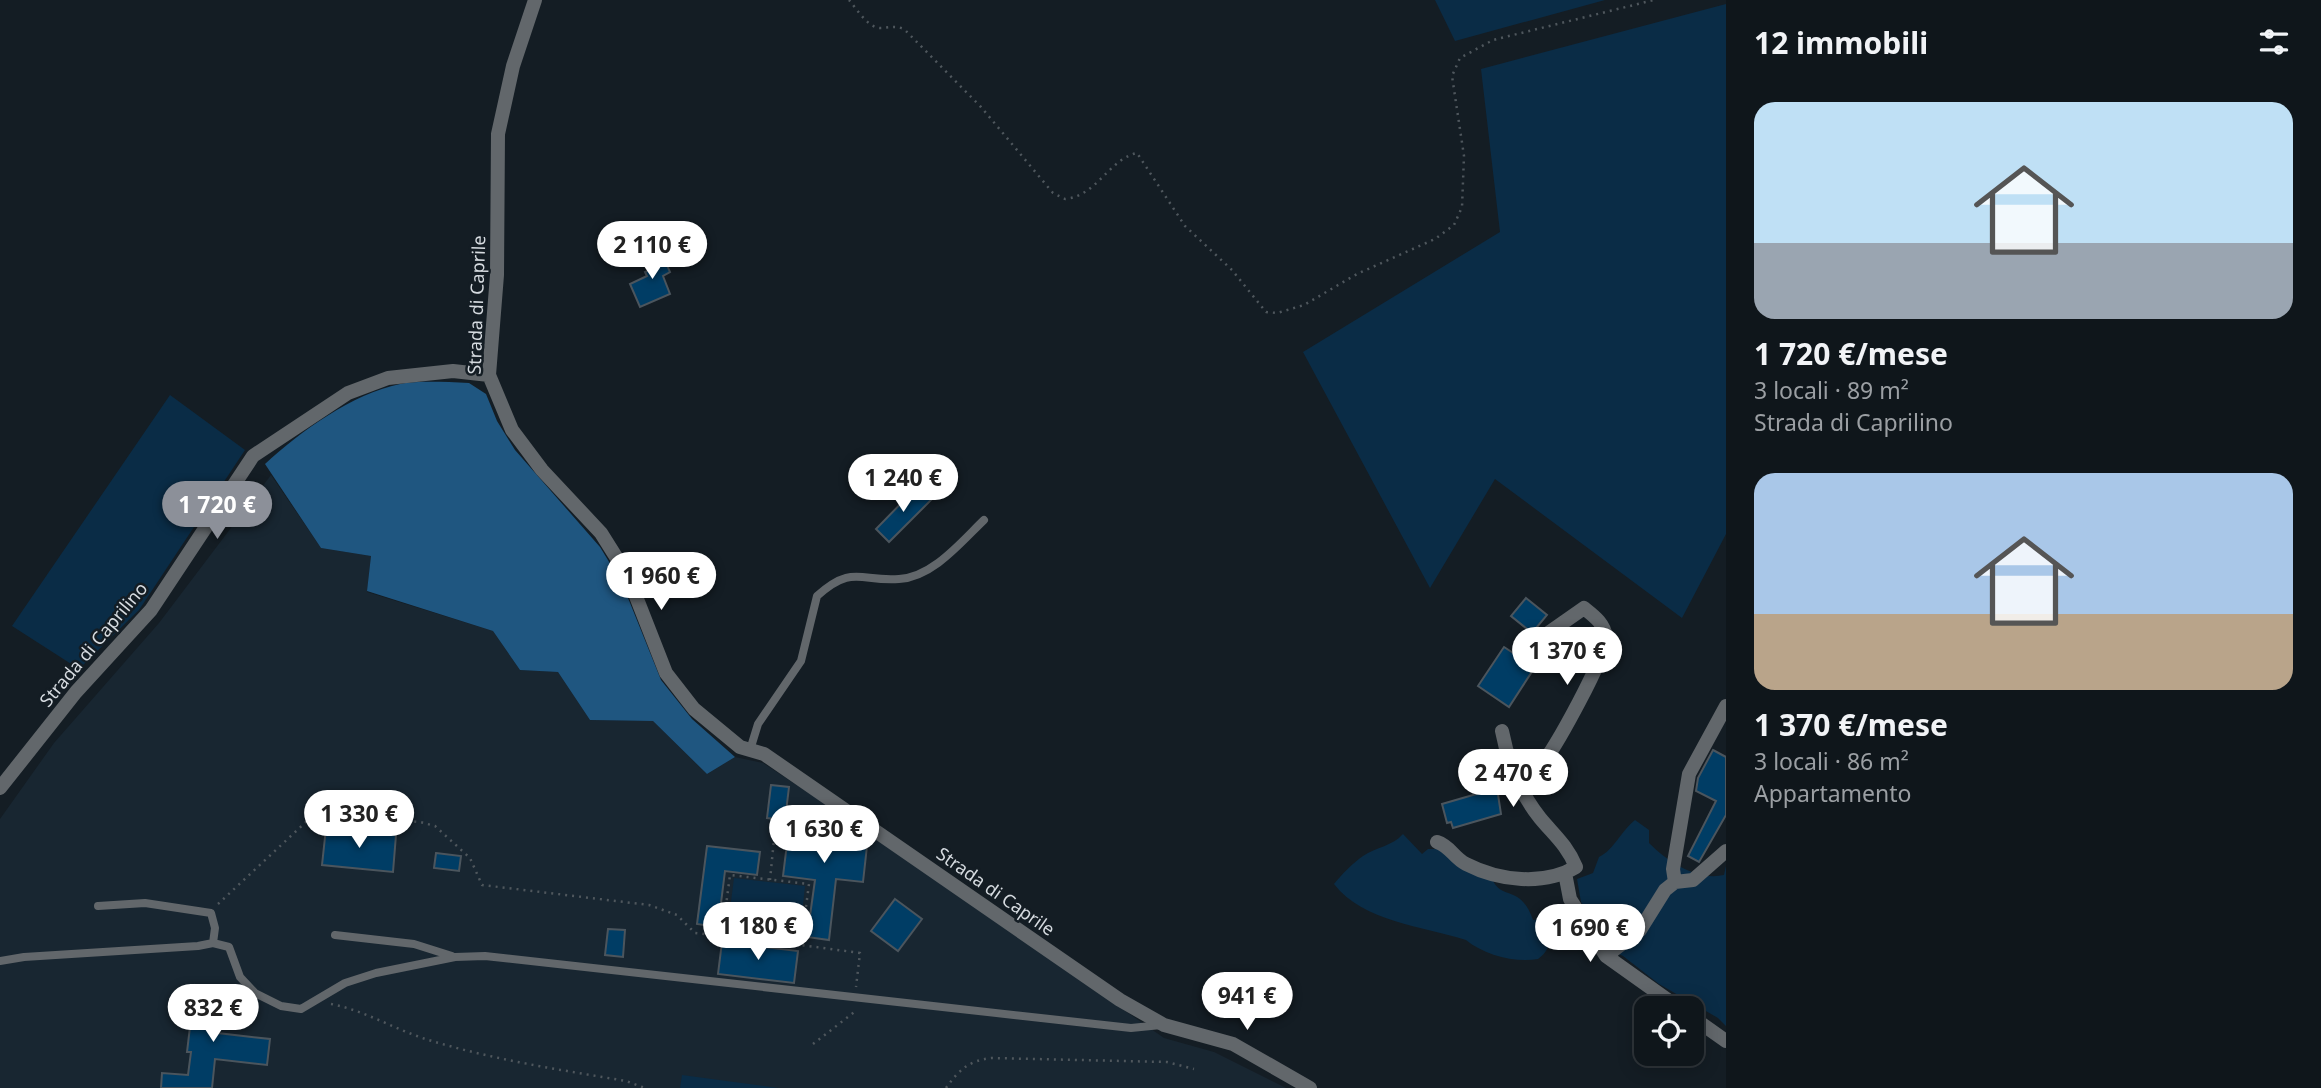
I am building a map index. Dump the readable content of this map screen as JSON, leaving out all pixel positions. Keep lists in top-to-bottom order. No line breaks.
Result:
{"streets":{"street":["Strada di Caprile","Strada di Caprilino"]},"crossings":[["Strada di Caprile","Strada di Caprilino"]],"page":{"heading":"12 immobili","list":[{"name":"1 720 €/mese","note":"3 locali · 89 m² · Strada di Caprilino"},{"name":"1 370 €/mese","note":"3 locali · 86 m² · Appartamento"}],"price":["2 110 €","1 240 €","1 720 €","1 960 €","1 370 €","2 470 €","1 330 €","1 630 €","1 180 €","1 690 €","941 €","832 €"]}}
